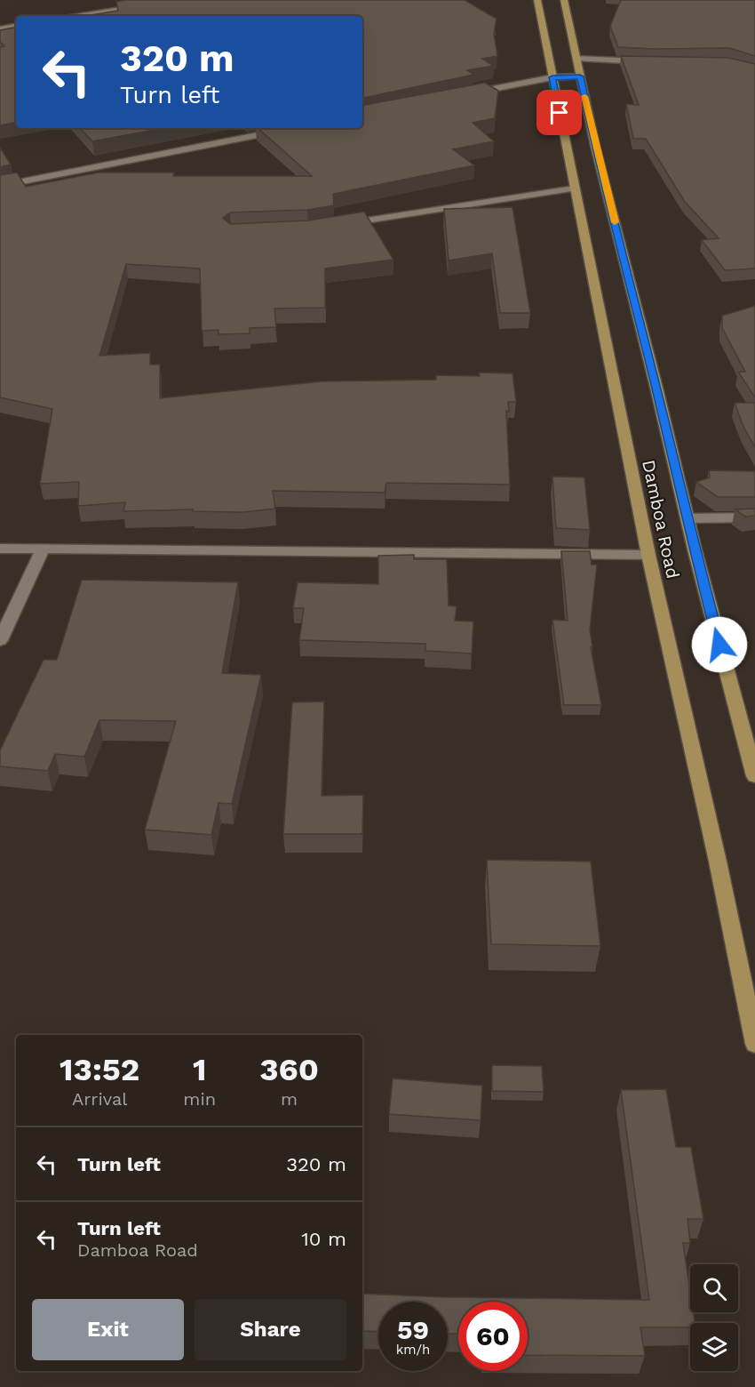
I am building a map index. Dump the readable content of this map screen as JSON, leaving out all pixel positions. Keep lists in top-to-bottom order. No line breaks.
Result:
{"streets":{"main road":["Damboa Road"]},"page":{"turn":["320 m","Turn left"],"eta":["13:52","Arrival","1","min","360","m"],"list":[{"name":"Turn left","value":"320 m"},{"name":"Turn left","note":"Damboa Road","value":"10 m"}],"buttons":["Exit","Share"],"speed":"59 km/h","limit":"60"}}
